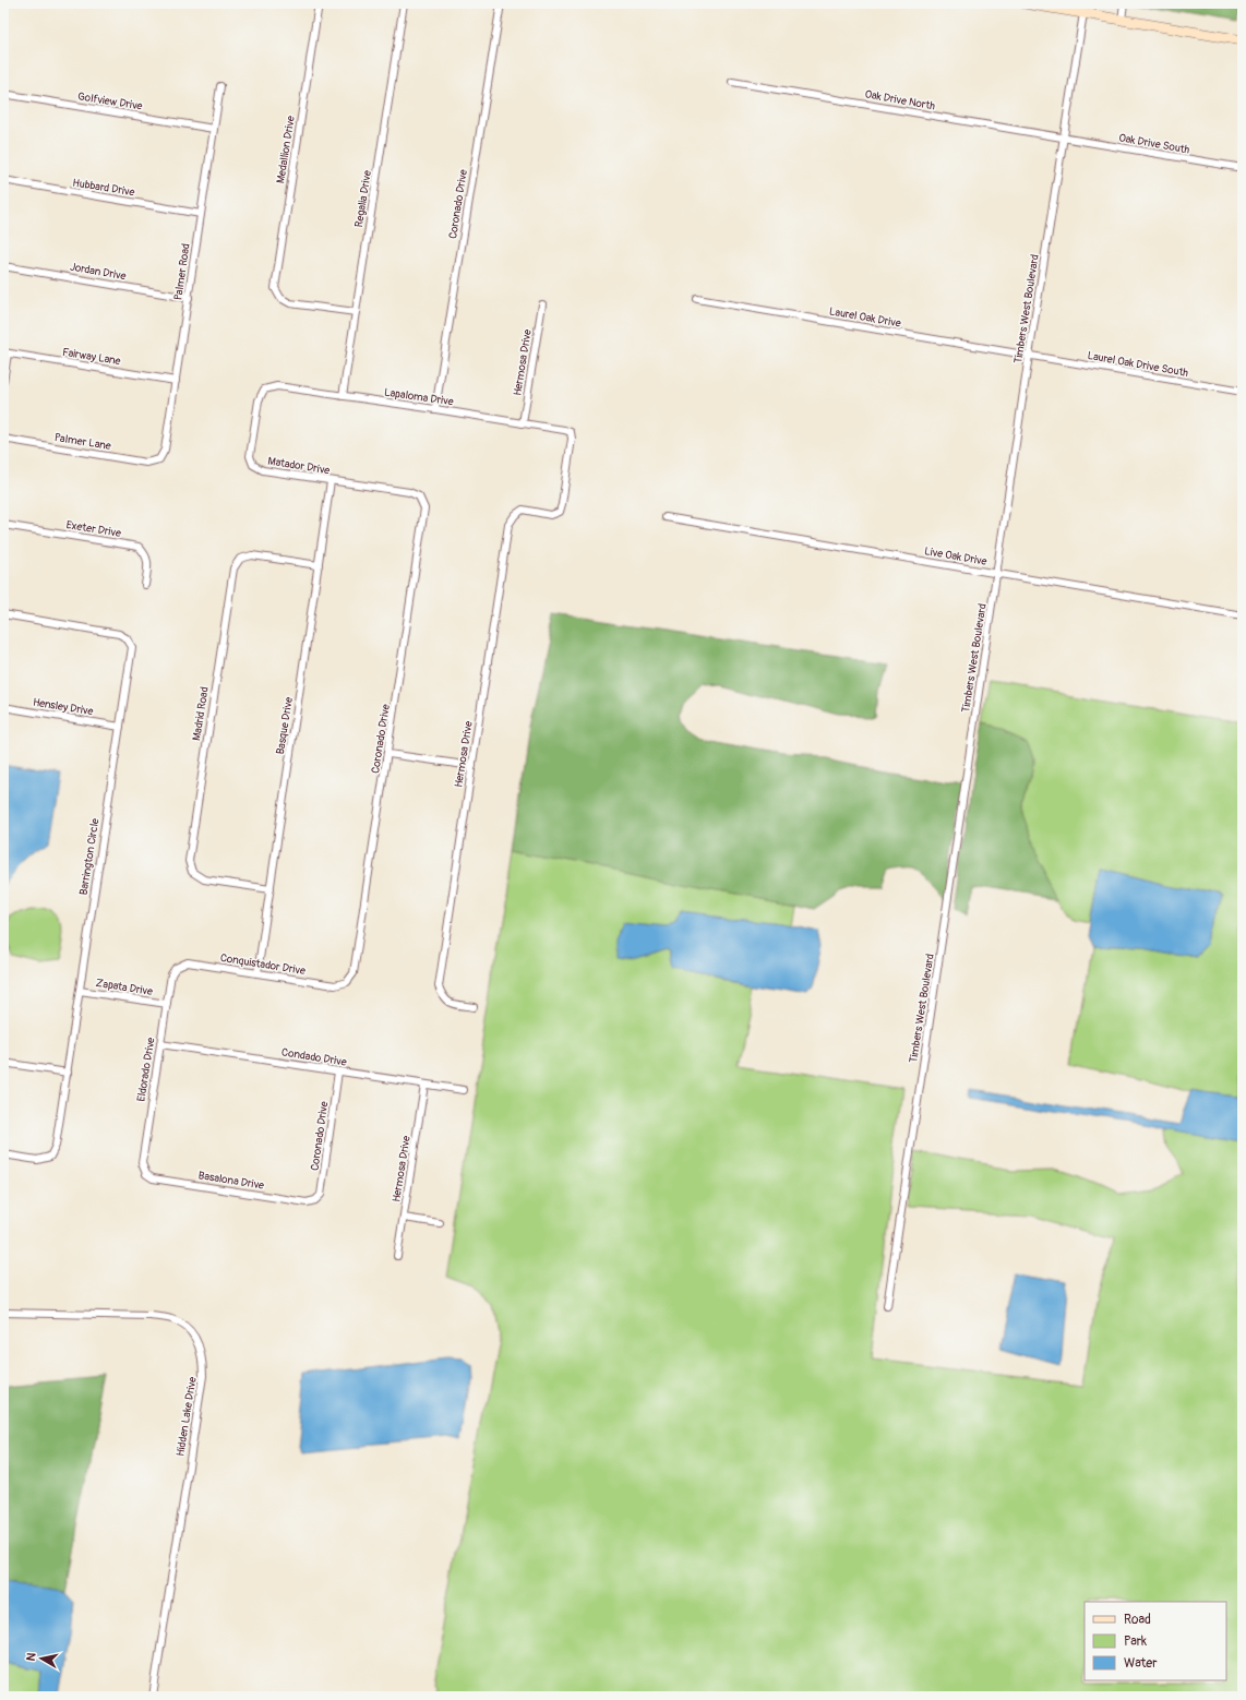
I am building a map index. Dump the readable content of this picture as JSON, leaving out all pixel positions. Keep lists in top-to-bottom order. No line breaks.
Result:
{"streets":{"street":["Oak Drive North","Golfview Drive","Oak Drive South","Medallion Drive","Hubbard Drive","Regalia Drive","Coronado Drive","Jordan Drive","Palmer Road","Timbers West Boulevard","Laurel Oak Drive","Fairway Lane","Hermosa Drive","Laurel Oak Drive South","Lapaloma Drive","Palmer Lane","Matador Drive","Exeter Drive","Live Oak Drive","Hensley Drive","Madrid Road","Basque Drive","Barrington Circle","Conquistador Drive","Zapata Drive","Condado Drive","Eldorado Drive","Basalona Drive","Hidden Lake Drive"]},"crossings":[["Oak Drive North","Oak Drive South"],["Oak Drive North","Timbers West Boulevard"],["Golfview Drive","Palmer Road"],["Oak Drive South","Timbers West Boulevard"],["Medallion Drive","Regalia Drive"],["Hubbard Drive","Palmer Road"],["Regalia Drive","Lapaloma Drive"],["Coronado Drive","Lapaloma Drive"],["Coronado Drive","Matador Drive"],["Coronado Drive","Conquistador Drive"],["Coronado Drive","Condado Drive"],["Coronado Drive","Basalona Drive"],["Jordan Drive","Palmer Road"],["Palmer Road","Fairway Lane"],["Palmer Road","Palmer Lane"],["Timbers West Boulevard","Laurel Oak Drive"],["Timbers West Boulevard","Laurel Oak Drive South"],["Timbers West Boulevard","Live Oak Drive"],["Laurel Oak Drive","Laurel Oak Drive South"],["Hermosa Drive","Lapaloma Drive"],["Hermosa Drive","Condado Drive"],["Lapaloma Drive","Matador Drive"],["Matador Drive","Basque Drive"],["Hensley Drive","Barrington Circle"],["Madrid Road","Basque Drive"],["Basque Drive","Conquistador Drive"],["Barrington Circle","Zapata Drive"],["Conquistador Drive","Eldorado Drive"],["Zapata Drive","Eldorado Drive"],["Condado Drive","Eldorado Drive"],["Eldorado Drive","Basalona Drive"]],"legend":["Road","Park","Water"],"north":"left"}
